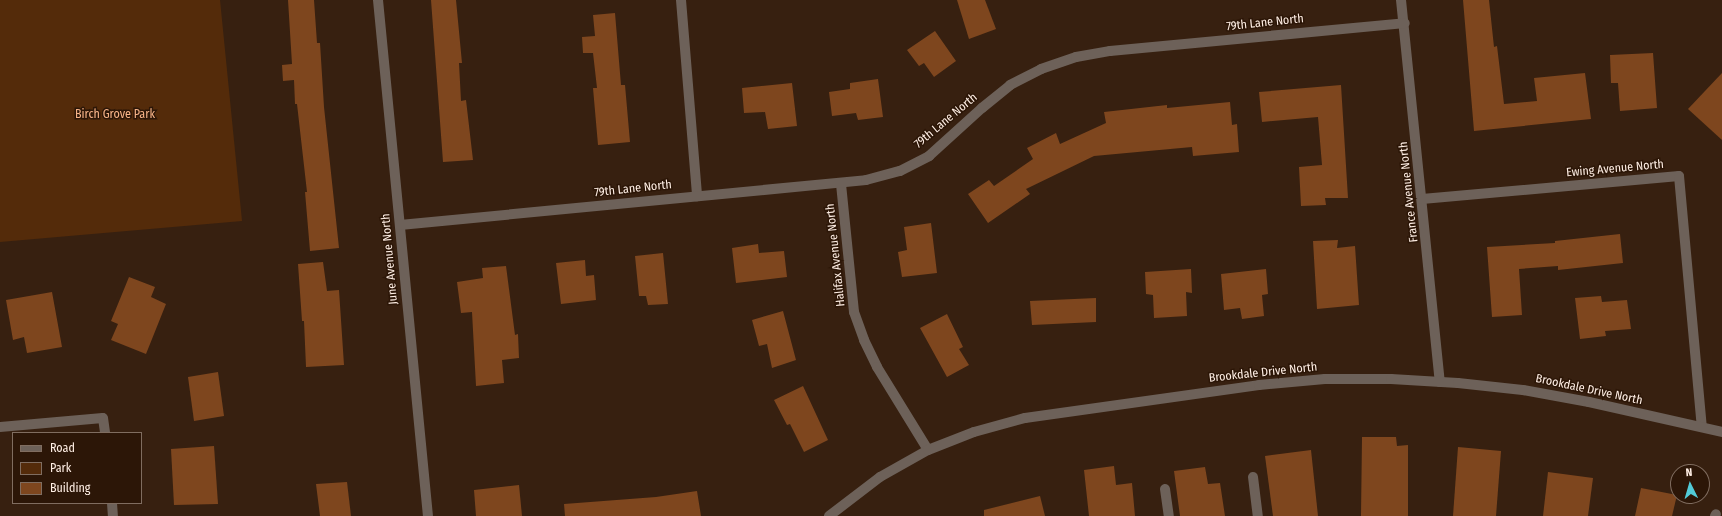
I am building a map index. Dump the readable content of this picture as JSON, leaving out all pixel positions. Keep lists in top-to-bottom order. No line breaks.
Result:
{"streets":{"street":["79th Lane North","Ewing Avenue North","France Avenue North","Halifax Avenue North","June Avenue North","Brookdale Drive North"]},"crossings":[["79th Lane North","France Avenue North"],["79th Lane North","Halifax Avenue North"],["79th Lane North","June Avenue North"],["Ewing Avenue North","France Avenue North"],["Ewing Avenue North","Brookdale Drive North"],["France Avenue North","Brookdale Drive North"],["Halifax Avenue North","Brookdale Drive North"]],"parks":["Birch Grove Park"],"legend":["Road","Park","Building"],"north":"top"}
